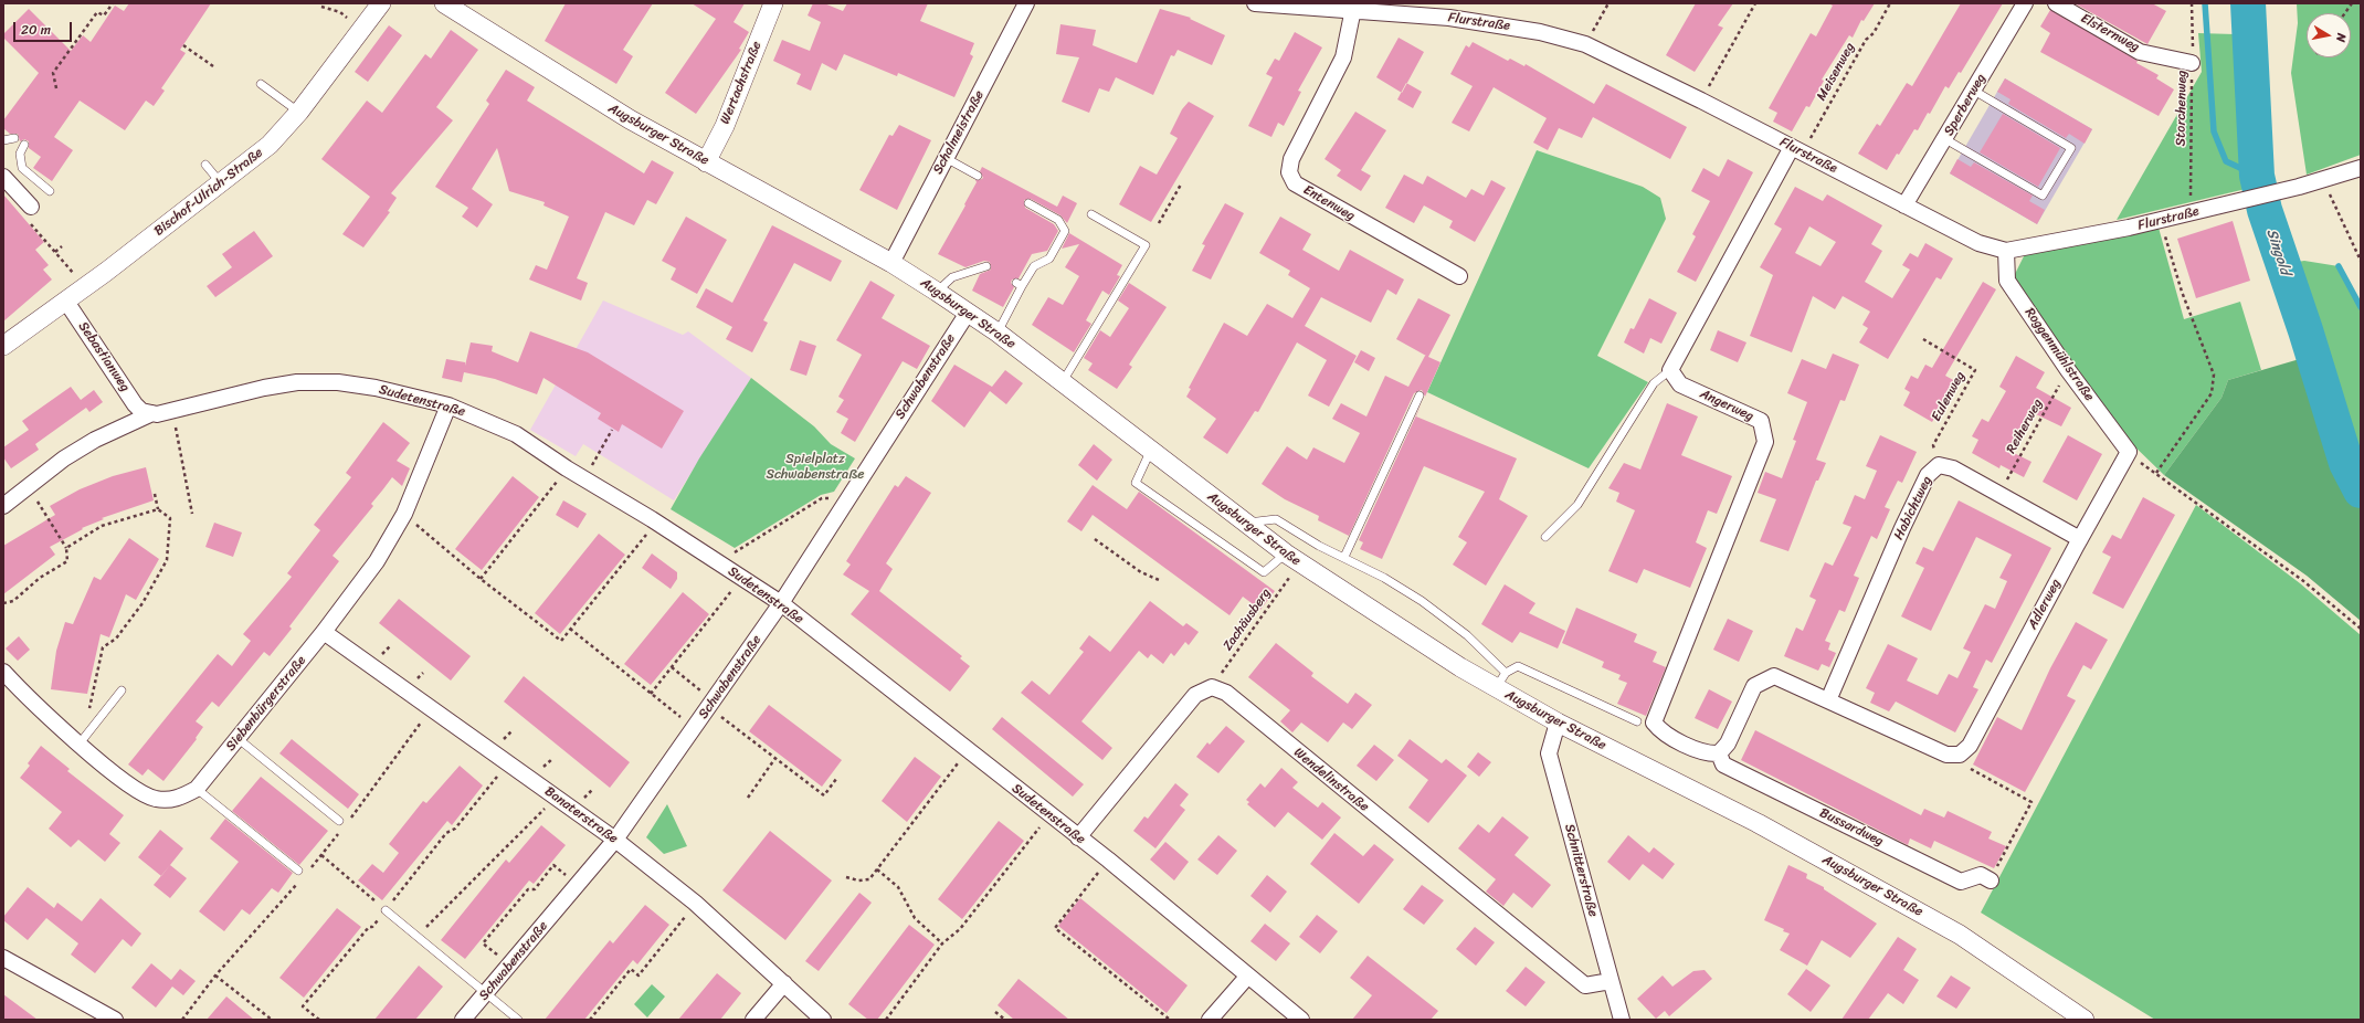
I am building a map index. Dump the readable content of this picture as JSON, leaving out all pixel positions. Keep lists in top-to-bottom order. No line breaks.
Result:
{"streets":{"street":["Flurstraße","Elsternweg","Wertachstraße","Sperberweg","Schalmeistraße","Augsburger Straße","Bischof-Ulrich-Straße","Entenweg","Roggenmühlstraße","Sebastianweg","Schwabenstraße","Sudetenstraße","Angerweg","Habichtweg","Adlerweg","Siebenbürgerstraße","Wendelinstraße","Banaterstraße","Bussardweg","Schnitterstraße"],"path":["Meisenweg","Storchenweg","Eulenweg","Reiherweg","Zachäusberg"]},"crossings":[["Flurstraße","Meisenweg"],["Flurstraße","Sperberweg"],["Flurstraße","Storchenweg"],["Flurstraße","Entenweg"],["Flurstraße","Roggenmühlstraße"],["Elsternweg","Storchenweg"],["Wertachstraße","Augsburger Straße"],["Schalmeistraße","Augsburger Straße"],["Augsburger Straße","Schwabenstraße"],["Augsburger Straße","Zachäusberg"],["Augsburger Straße","Schnitterstraße"],["Bischof-Ulrich-Straße","Sebastianweg"],["Roggenmühlstraße","Reiherweg"],["Roggenmühlstraße","Adlerweg"],["Sebastianweg","Sudetenstraße"],["Schwabenstraße","Sudetenstraße"],["Schwabenstraße","Banaterstraße"],["Eulenweg","Habichtweg"],["Sudetenstraße","Siebenbürgerstraße"],["Angerweg","Bussardweg"],["Reiherweg","Habichtweg"],["Habichtweg","Adlerweg"],["Zachäusberg","Wendelinstraße"],["Siebenbürgerstraße","Banaterstraße"],["Wendelinstraße","Schnitterstraße"]],"water":["Singold"],"parks":["Spielplatz Schwabenstraße"],"scale_bar":"20 m","north":"right"}
